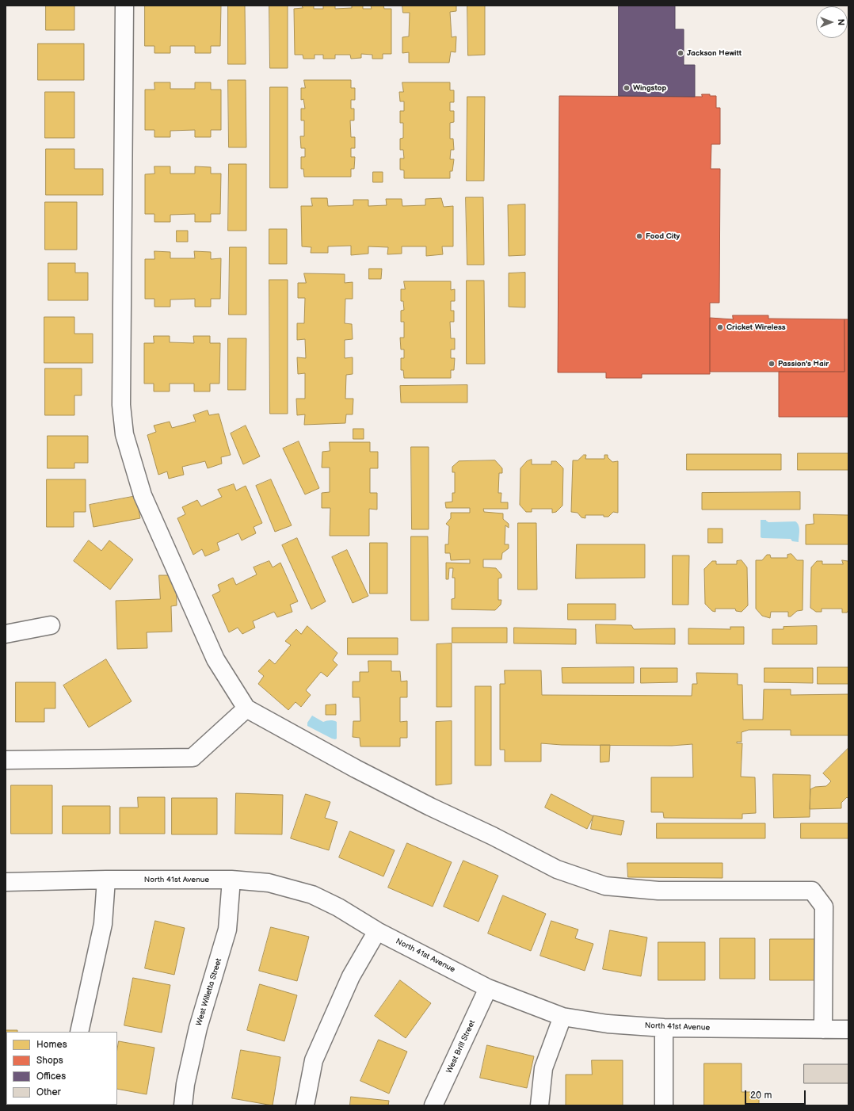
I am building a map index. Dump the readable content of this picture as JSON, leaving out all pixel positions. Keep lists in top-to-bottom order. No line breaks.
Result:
{"streets":{"street":["North 41st Avenue","West Willetta Street","West Brill Street"]},"crossings":[["North 41st Avenue","West Willetta Street"],["North 41st Avenue","West Brill Street"]],"places":["Jackson Hewitt","Wingstop","Food City","Cricket Wireless","Passion's Hair"],"legend":["Homes","Shops","Offices","Other"],"scale_bar":"20 m","north":"right"}
